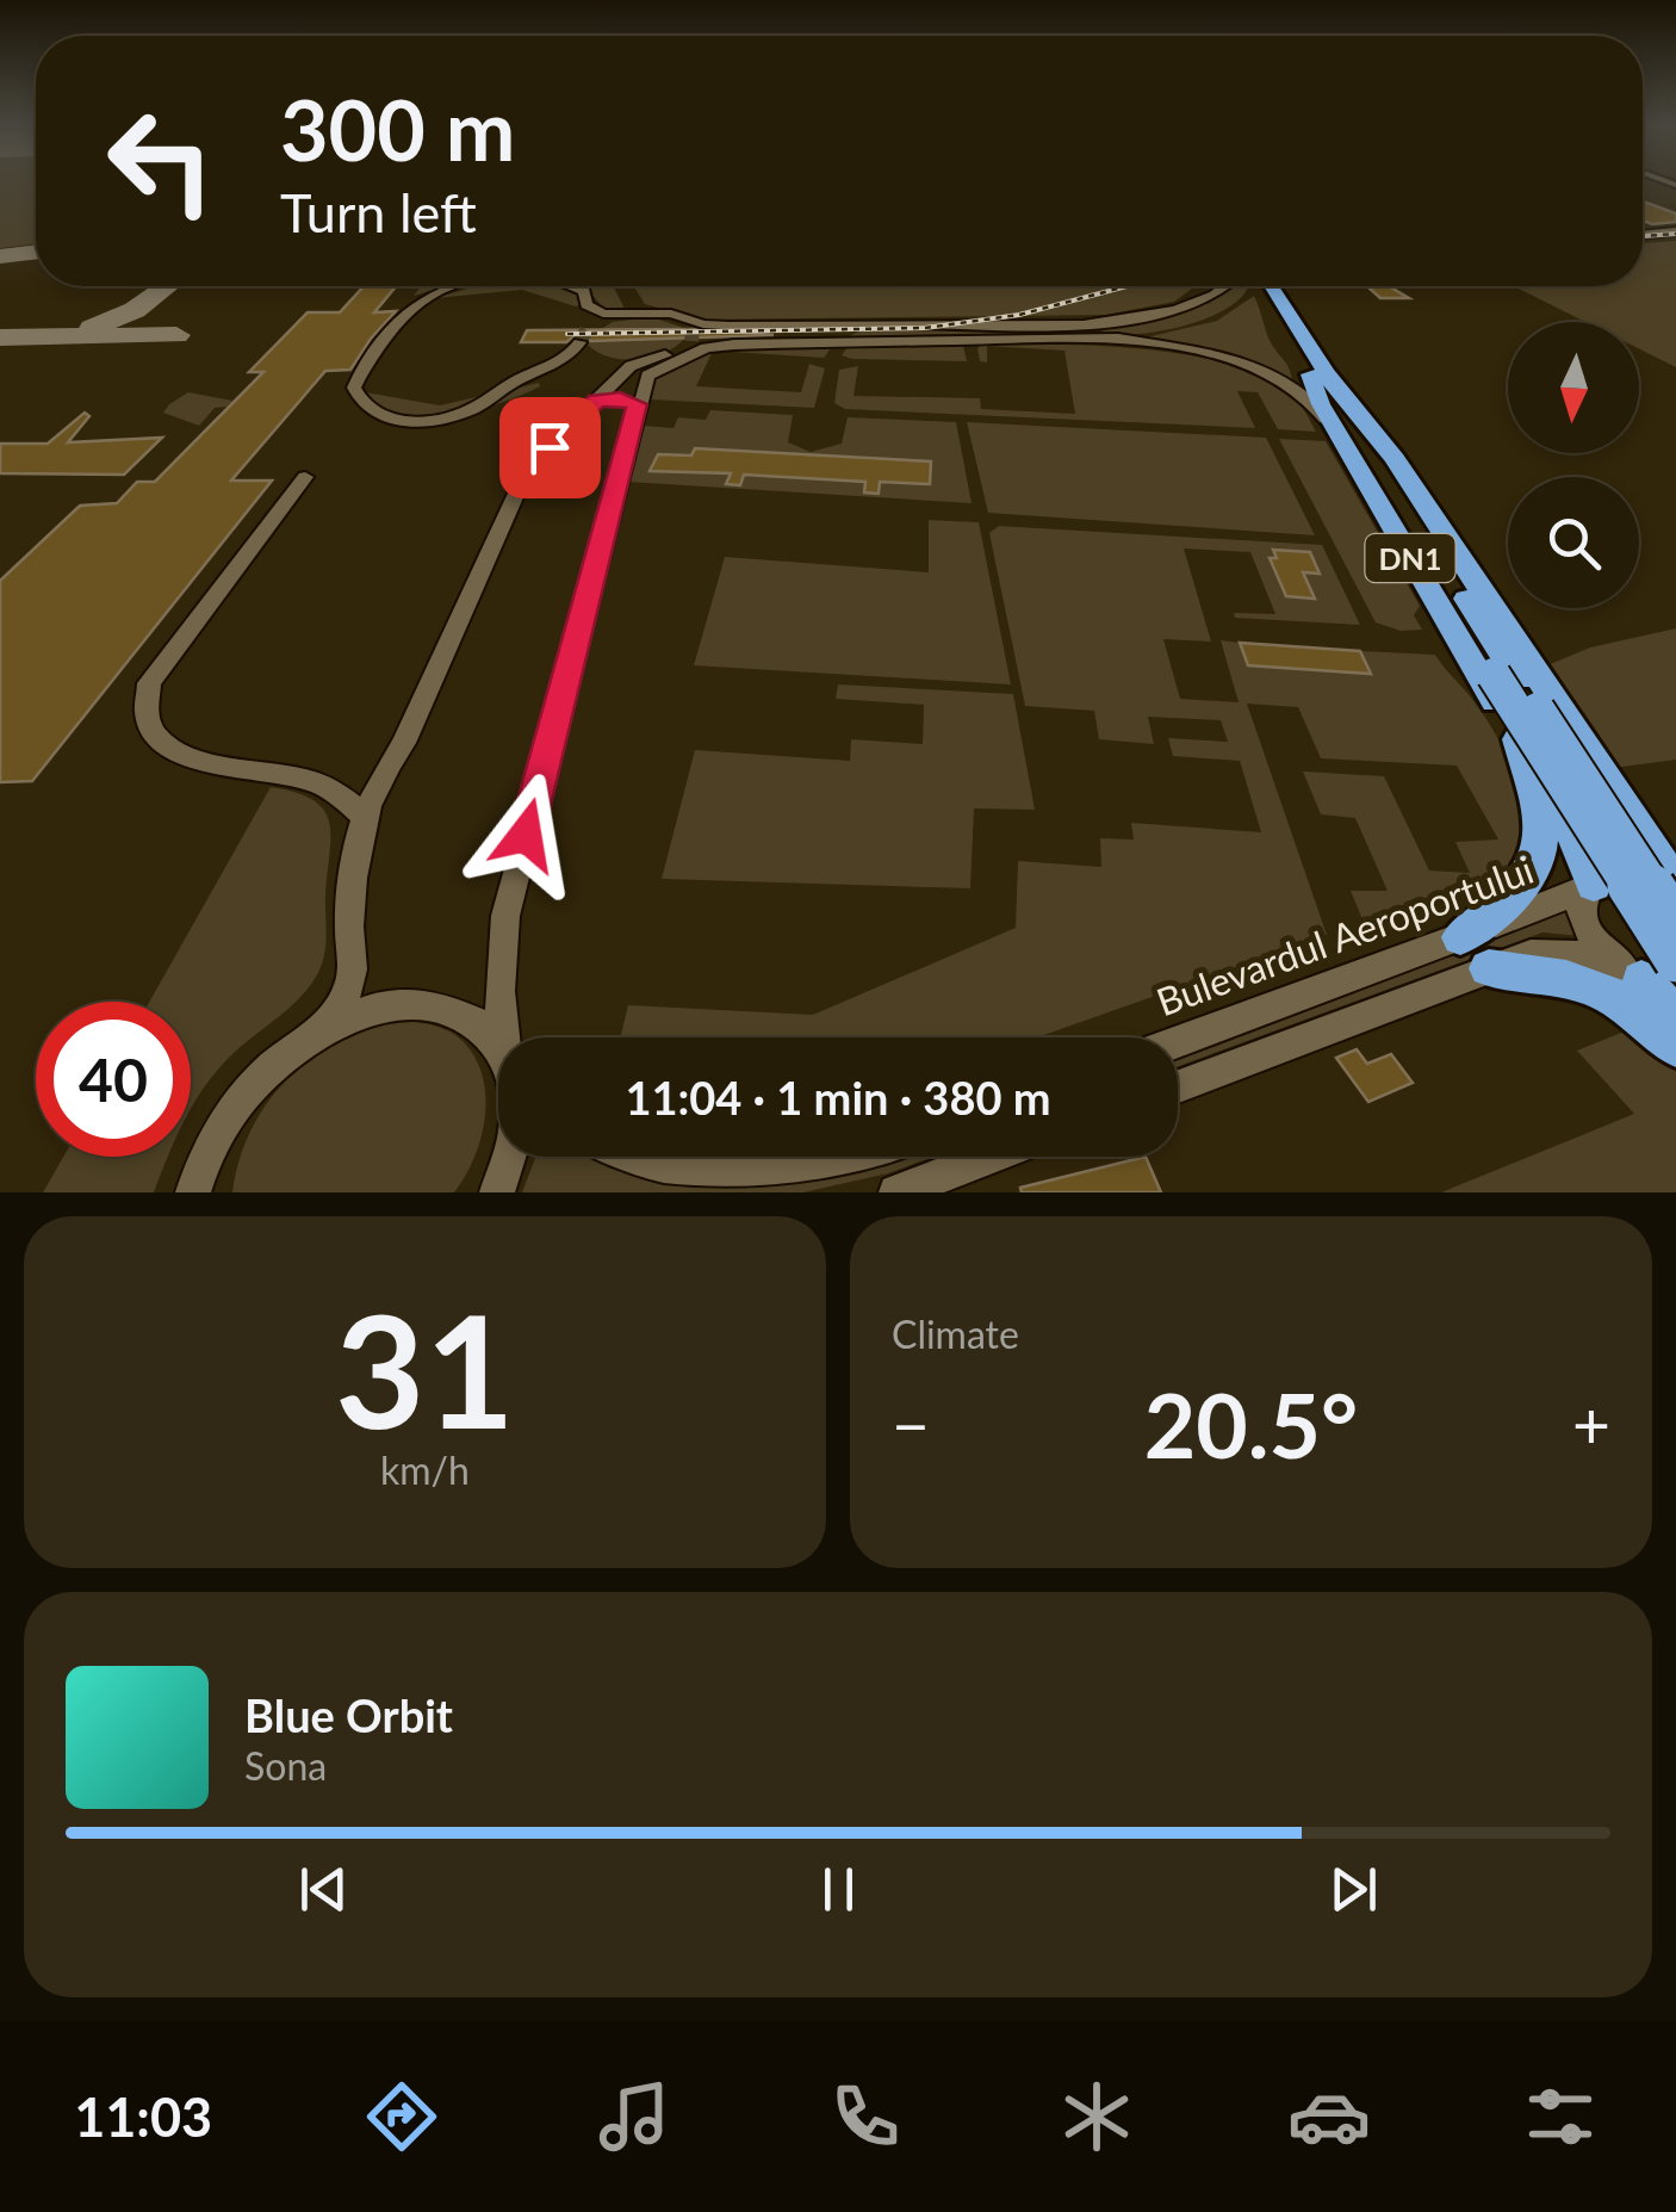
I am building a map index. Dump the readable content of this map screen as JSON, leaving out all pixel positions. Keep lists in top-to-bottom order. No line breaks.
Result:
{"streets":{"highway":["DN1"],"street":["Bulevardul Aeroportului"]},"crossings":[["DN1","Bulevardul Aeroportului"]],"north":"bottom","page":{"turn":["300 m","Turn left"],"limit":"40","trip":"11:04 · 1 min · 380 m","tile":[["31","km/h"],"Climate"],"heat":["−","20.5°","+"],"song":["Blue Orbit","Sona"],"tabs":"11:03"}}
